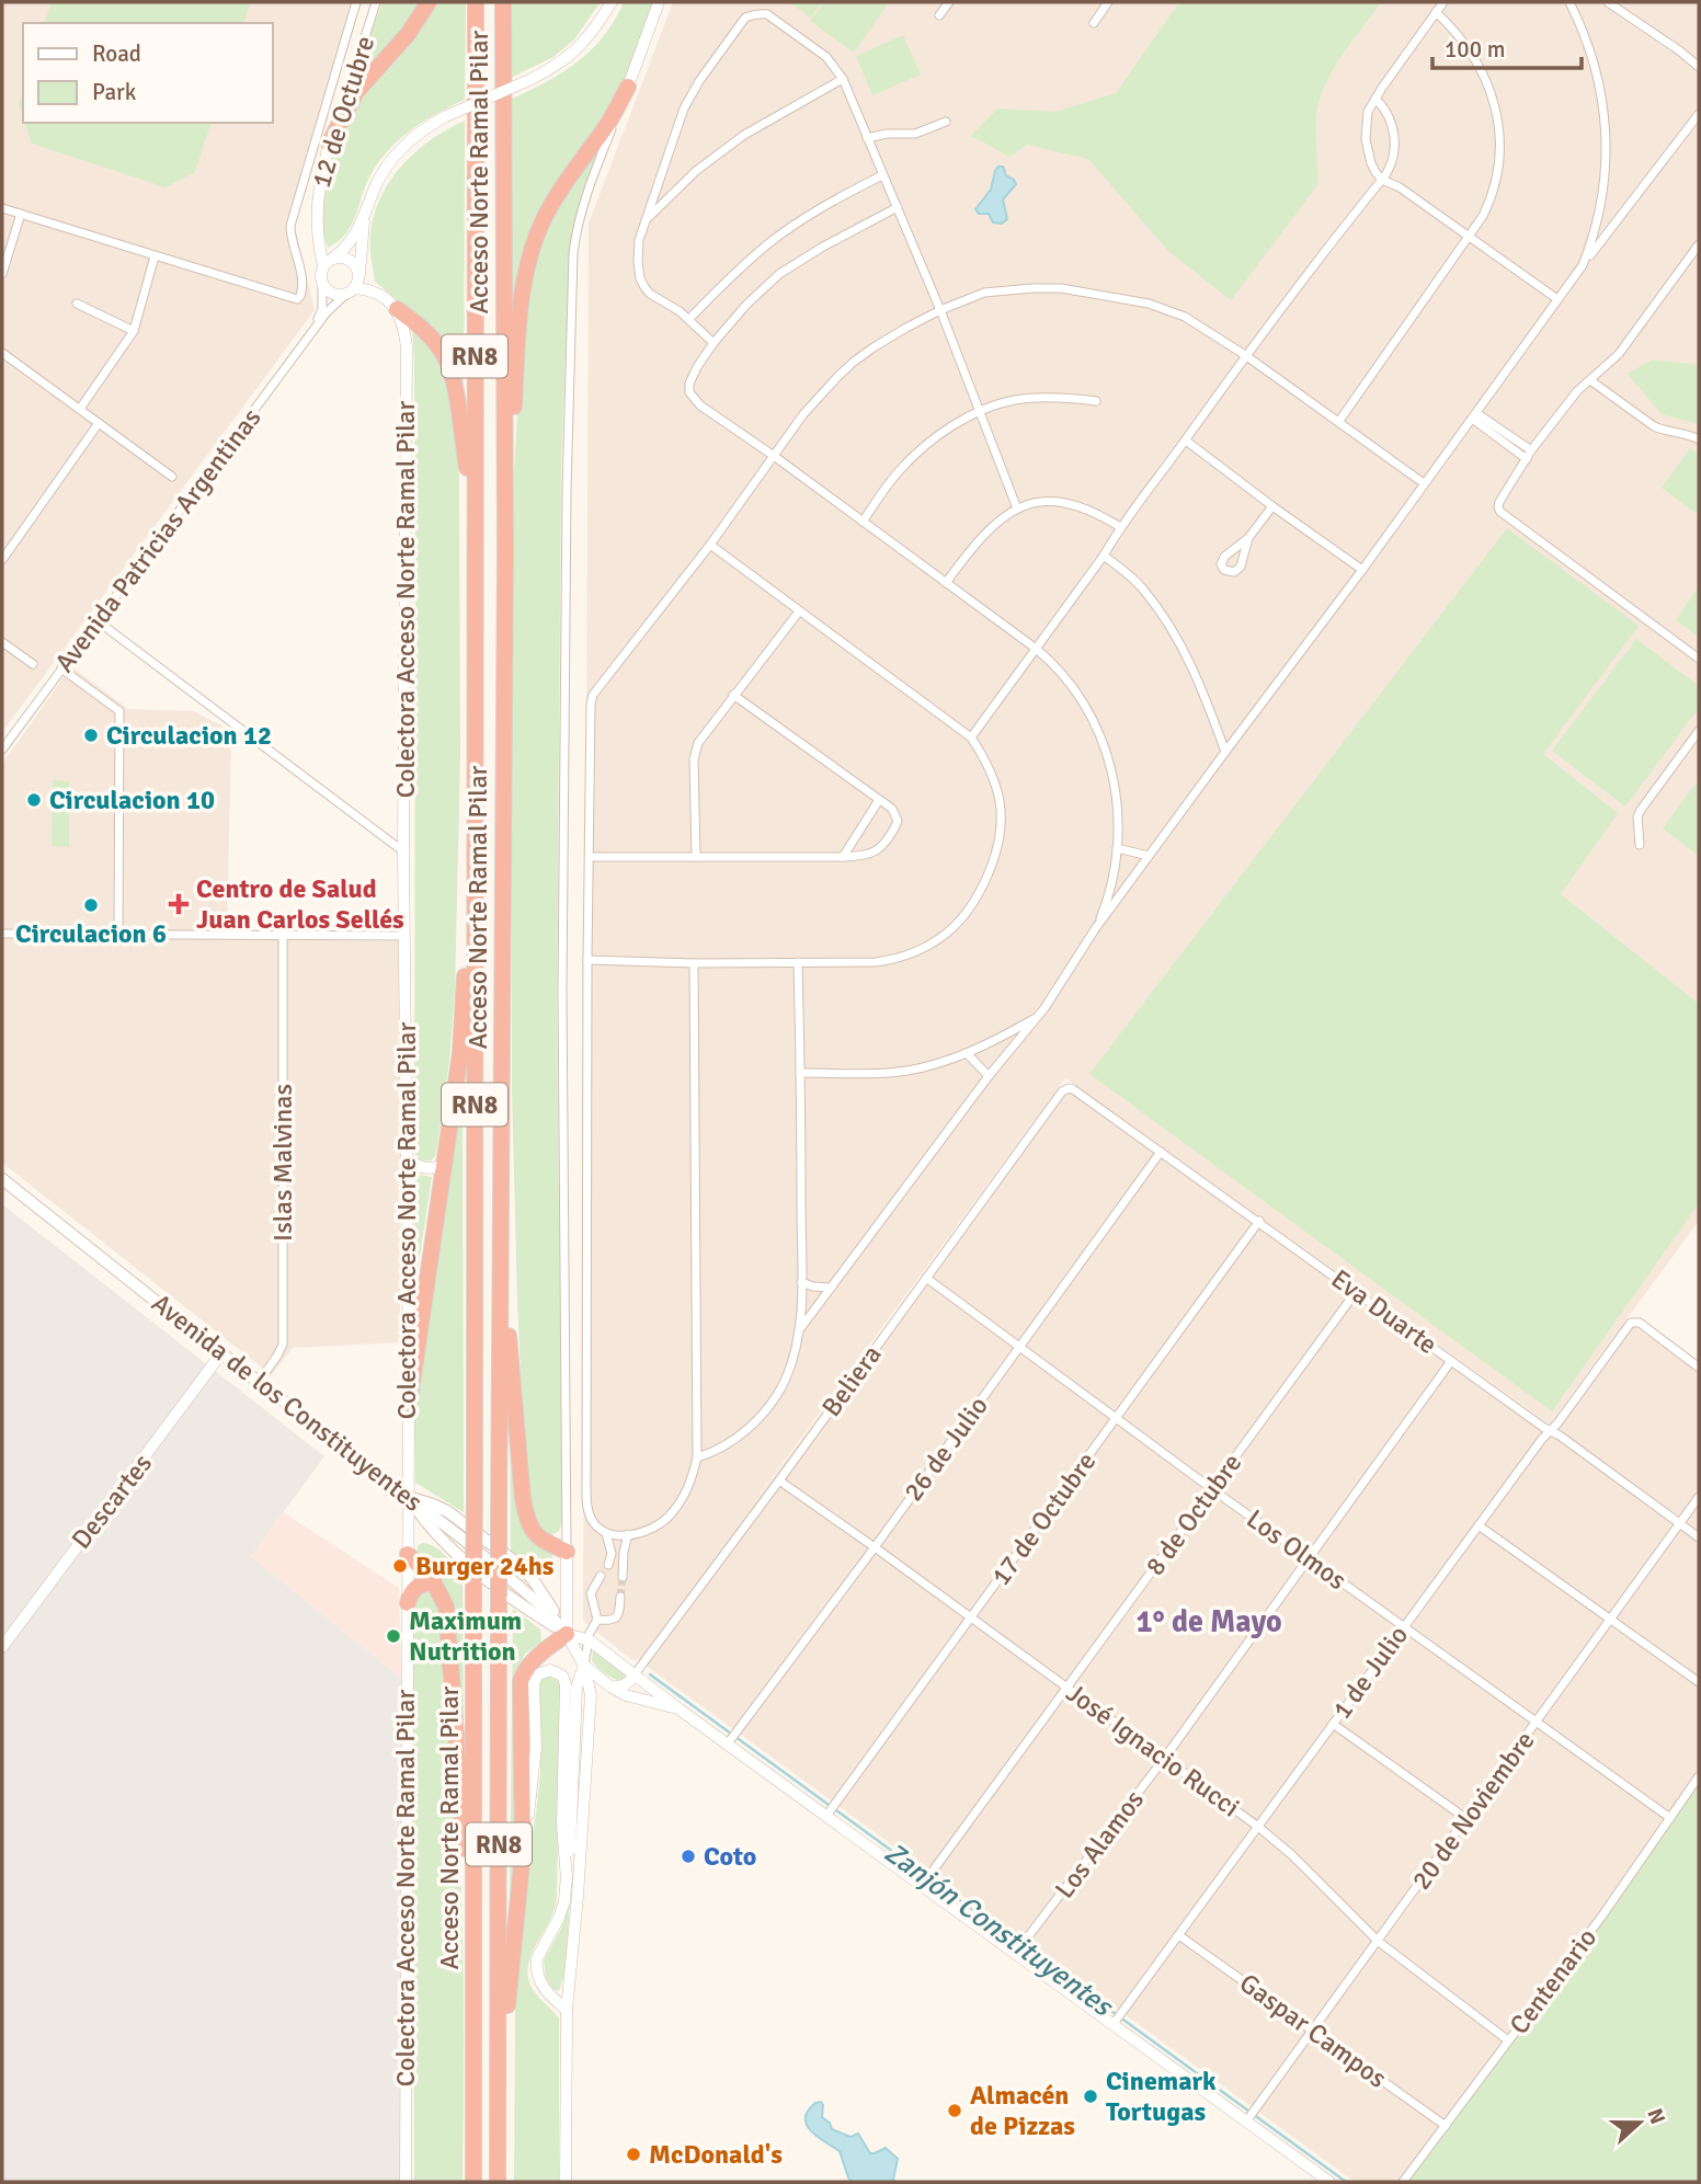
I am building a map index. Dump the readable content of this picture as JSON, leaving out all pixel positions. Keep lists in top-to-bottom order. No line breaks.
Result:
{"streets":{"highway":["Acceso Norte Ramal Pilar","RN8"],"main road":["Avenida de los Constituyentes"],"street":["12 de Octubre","Avenida Patricias Argentinas","Colectora Acceso Norte Ramal Pilar","Islas Malvinas","Eva Duarte","Beliera","26 de Julio","Descartes","8 de Octubre","17 de Octubre","Los Olmos","1 de Julio","José Ignacio Rucci","20 de Noviembre","Los Alamos","Centenario","Gaspar Campos"]},"crossings":[["12 de Octubre","Avenida Patricias Argentinas"],["Colectora Acceso Norte Ramal Pilar","Avenida de los Constituyentes"],["Islas Malvinas","Avenida de los Constituyentes"],["Eva Duarte","Beliera"],["Eva Duarte","26 de Julio"],["Eva Duarte","8 de Octubre"],["Eva Duarte","17 de Octubre"],["Eva Duarte","1 de Julio"],["Eva Duarte","20 de Noviembre"],["Eva Duarte","Los Alamos"],["Beliera","Avenida de los Constituyentes"],["Beliera","Los Olmos"],["Beliera","José Ignacio Rucci"],["Avenida de los Constituyentes","26 de Julio"],["Avenida de los Constituyentes","Descartes"],["Avenida de los Constituyentes","8 de Octubre"],["Avenida de los Constituyentes","17 de Octubre"],["Avenida de los Constituyentes","1 de Julio"],["Avenida de los Constituyentes","20 de Noviembre"],["Avenida de los Constituyentes","Los Alamos"],["26 de Julio","Los Olmos"],["26 de Julio","José Ignacio Rucci"],["8 de Octubre","Los Olmos"],["8 de Octubre","José Ignacio Rucci"],["17 de Octubre","Los Olmos"],["17 de Octubre","José Ignacio Rucci"],["Los Olmos","1 de Julio"],["Los Olmos","20 de Noviembre"],["Los Olmos","Los Alamos"],["Los Olmos","Centenario"],["1 de Julio","José Ignacio Rucci"],["1 de Julio","Gaspar Campos"],["José Ignacio Rucci","20 de Noviembre"],["José Ignacio Rucci","Los Alamos"],["José Ignacio Rucci","Centenario"],["20 de Noviembre","Gaspar Campos"],["Centenario","Gaspar Campos"]],"districts":["1° de Mayo"],"water":["Zanjón Constituyentes"],"places":{"other":["Circulacion 12","Circulacion 10","Circulacion 6","Burger 24hs","Maximum Nutrition","Coto","Cinemark Tortugas","Almacén de Pizzas","McDonald's"],"health":["Centro de Salud Juan Carlos Sellés"]},"legend":["Road","Park"],"scale_bar":"100 m","north":"right"}
